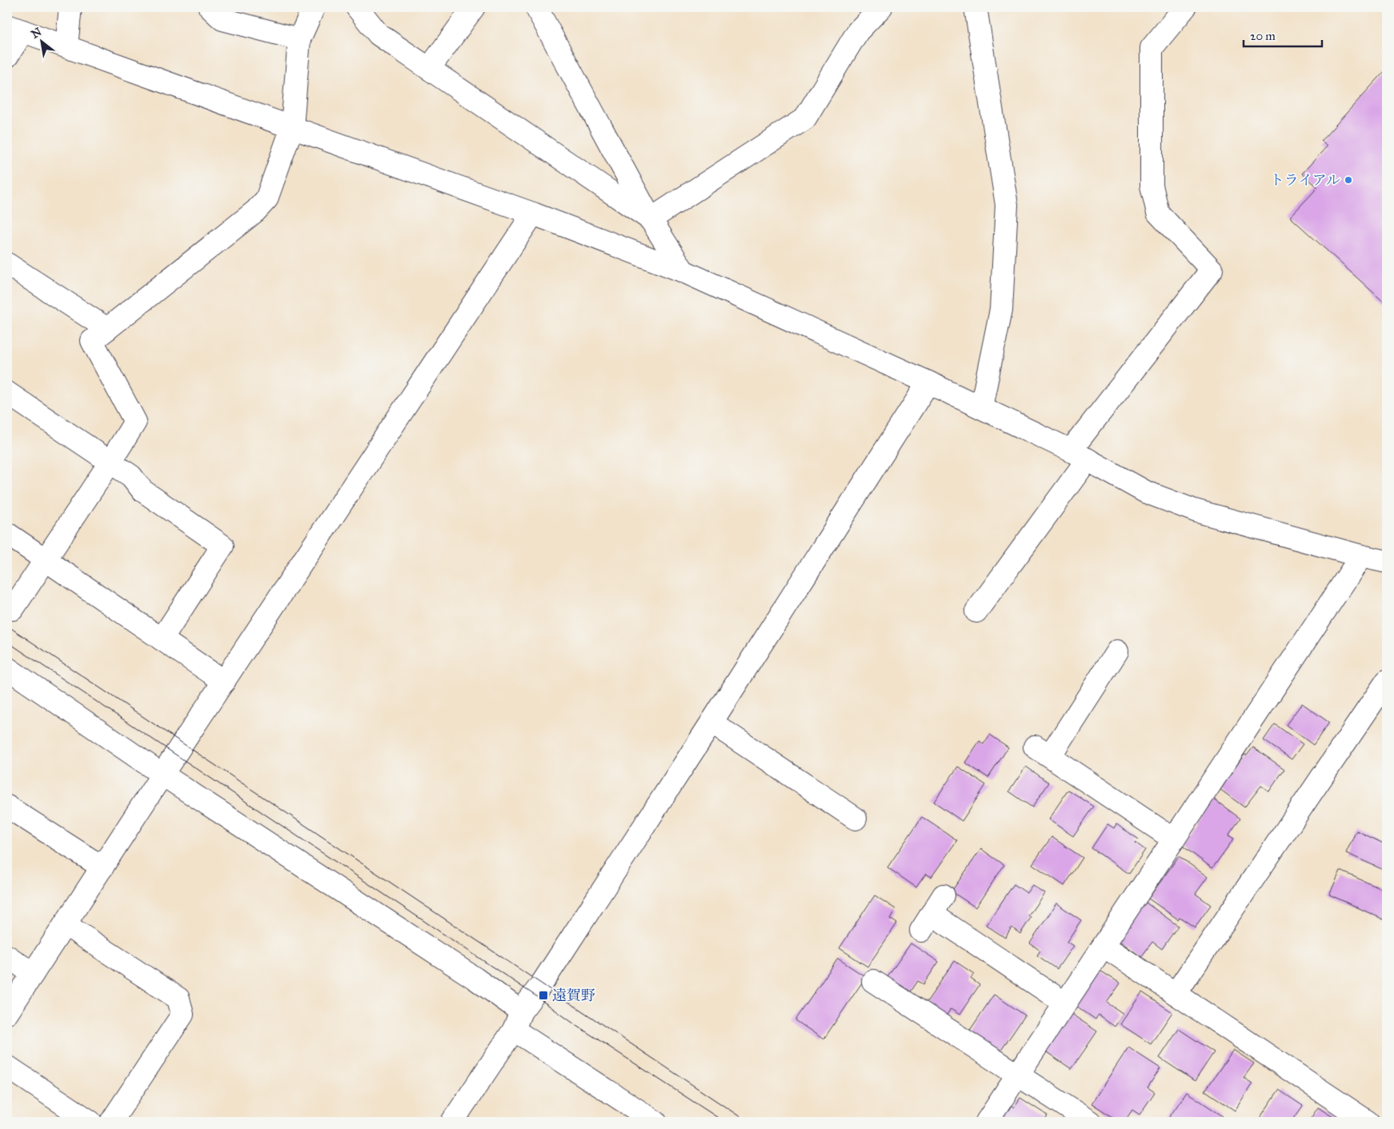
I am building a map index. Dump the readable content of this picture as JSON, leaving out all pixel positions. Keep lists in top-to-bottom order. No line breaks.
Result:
{"places":{"other":["トライアル"],"transit":["遠賀野"]},"scale_bar":"20 m","north":"top left"}
